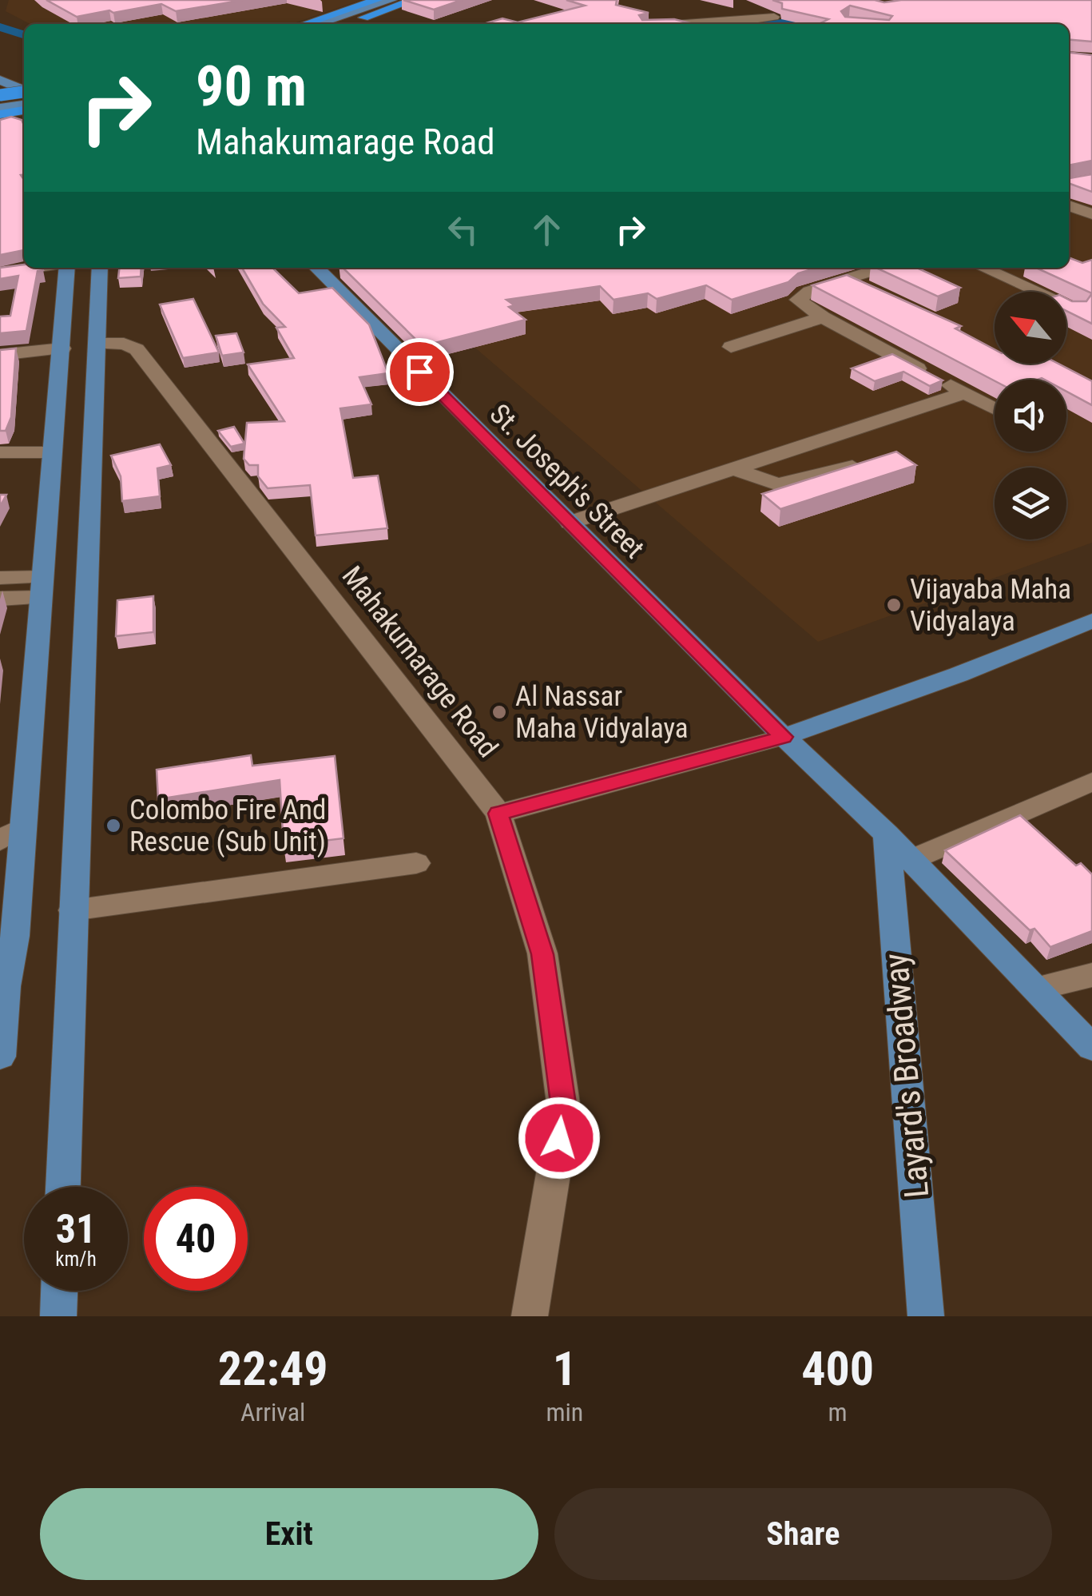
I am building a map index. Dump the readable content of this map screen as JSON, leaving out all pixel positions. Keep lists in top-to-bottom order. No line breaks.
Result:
{"streets":{"main road":["St. Joseph's Street","Layard's Broadway"],"street":["Mahakumarage Road"]},"crossings":[["St. Joseph's Street","Layard's Broadway"]],"places":["Vijayaba Maha Vidyalaya","Al Nassar Maha Vidyalaya","Colombo Fire And Rescue (Sub Unit)"],"north":"top left","page":{"turn":["90 m","Mahakumarage Road"],"speed":"31 km/h","limit":"40","eta":["22:49","Arrival","1","min","400","m"],"buttons":["Exit","Share"]}}
